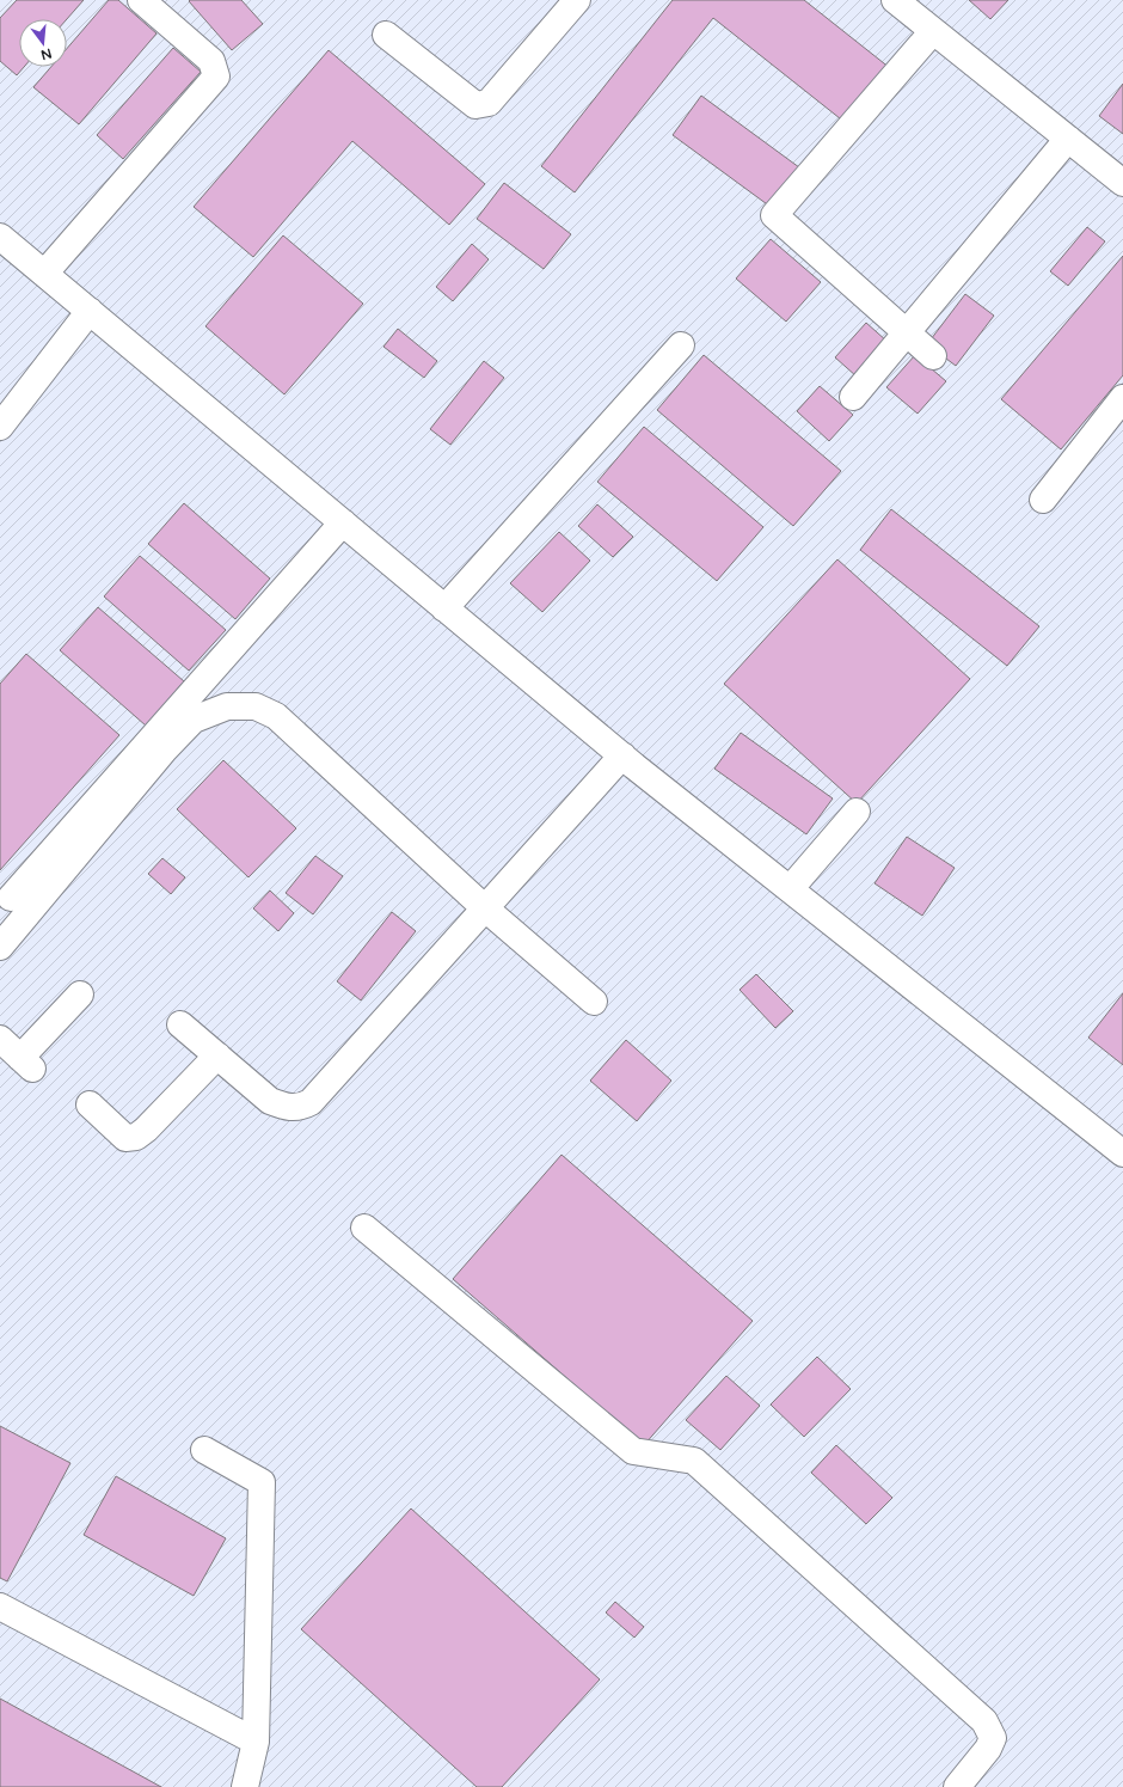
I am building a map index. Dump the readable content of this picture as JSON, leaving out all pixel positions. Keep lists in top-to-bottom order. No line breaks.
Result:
{"north":"bottom"}
